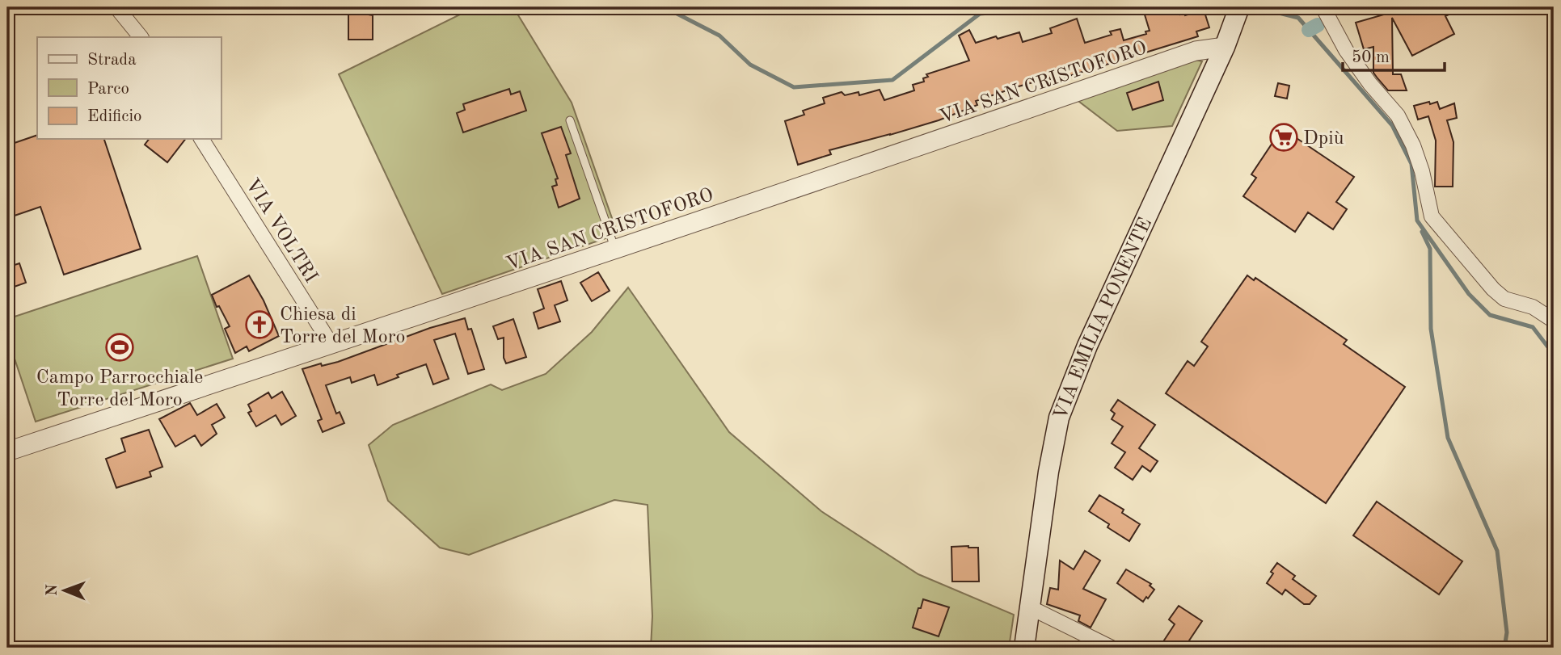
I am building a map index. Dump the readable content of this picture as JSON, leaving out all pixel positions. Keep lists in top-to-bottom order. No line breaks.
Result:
{"streets":{"main road":["VIA EMILIA PONENTE"],"street":["VIA SAN CRISTOFORO","VIA VOLTRI"]},"crossings":[["VIA SAN CRISTOFORO","VIA VOLTRI"],["VIA SAN CRISTOFORO","VIA EMILIA PONENTE"]],"places":{"supermarket":["Dpiù"],"church":["Chiesa di Torre del Moro"],"sports":["Campo Parrocchiale Torre del Moro"]},"legend":["Strada","Parco","Edificio"],"scale_bar":"50 m","north":"left"}
